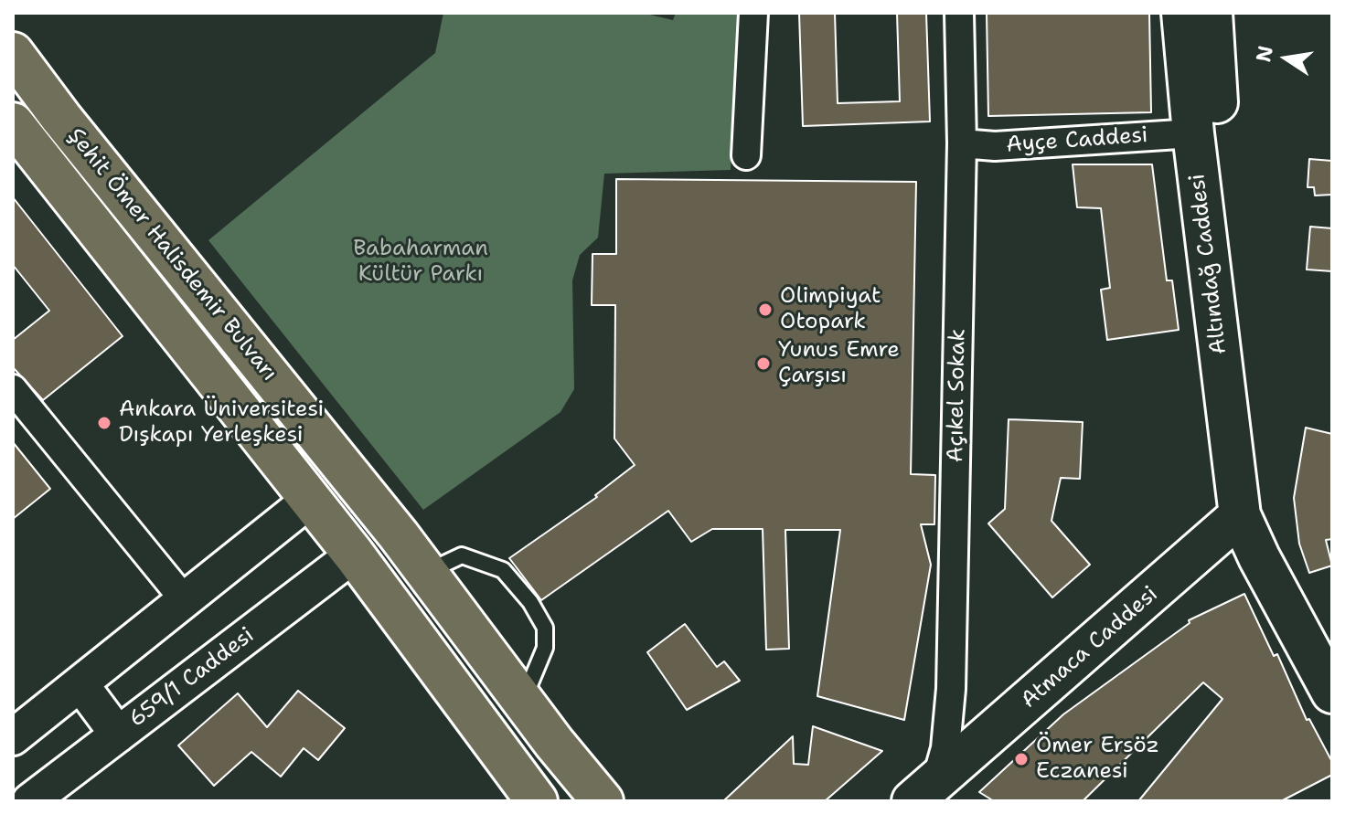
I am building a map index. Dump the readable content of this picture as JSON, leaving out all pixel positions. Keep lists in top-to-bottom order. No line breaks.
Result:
{"streets":{"main road":["Şehit Ömer Halisdemir Bulvarı","Altındağ Caddesi","Atmaca Caddesi"],"street":["Ayçe Caddesi","Açıkel Sokak","659/1 Caddesi"]},"crossings":[["Ayçe Caddesi","Altındağ Caddesi"],["Ayçe Caddesi","Açıkel Sokak"],["Şehit Ömer Halisdemir Bulvarı","659/1 Caddesi"],["Altındağ Caddesi","Atmaca Caddesi"],["Açıkel Sokak","Atmaca Caddesi"]],"parks":["Babaharman Kültür Parkı"],"places":["Olimpiyat Otopark","Yunus Emre Çarşısı","Ankara Üniversitesi Dışkapı Yerleşkesi","Ömer Ersöz Eczanesi"],"north":"left"}
